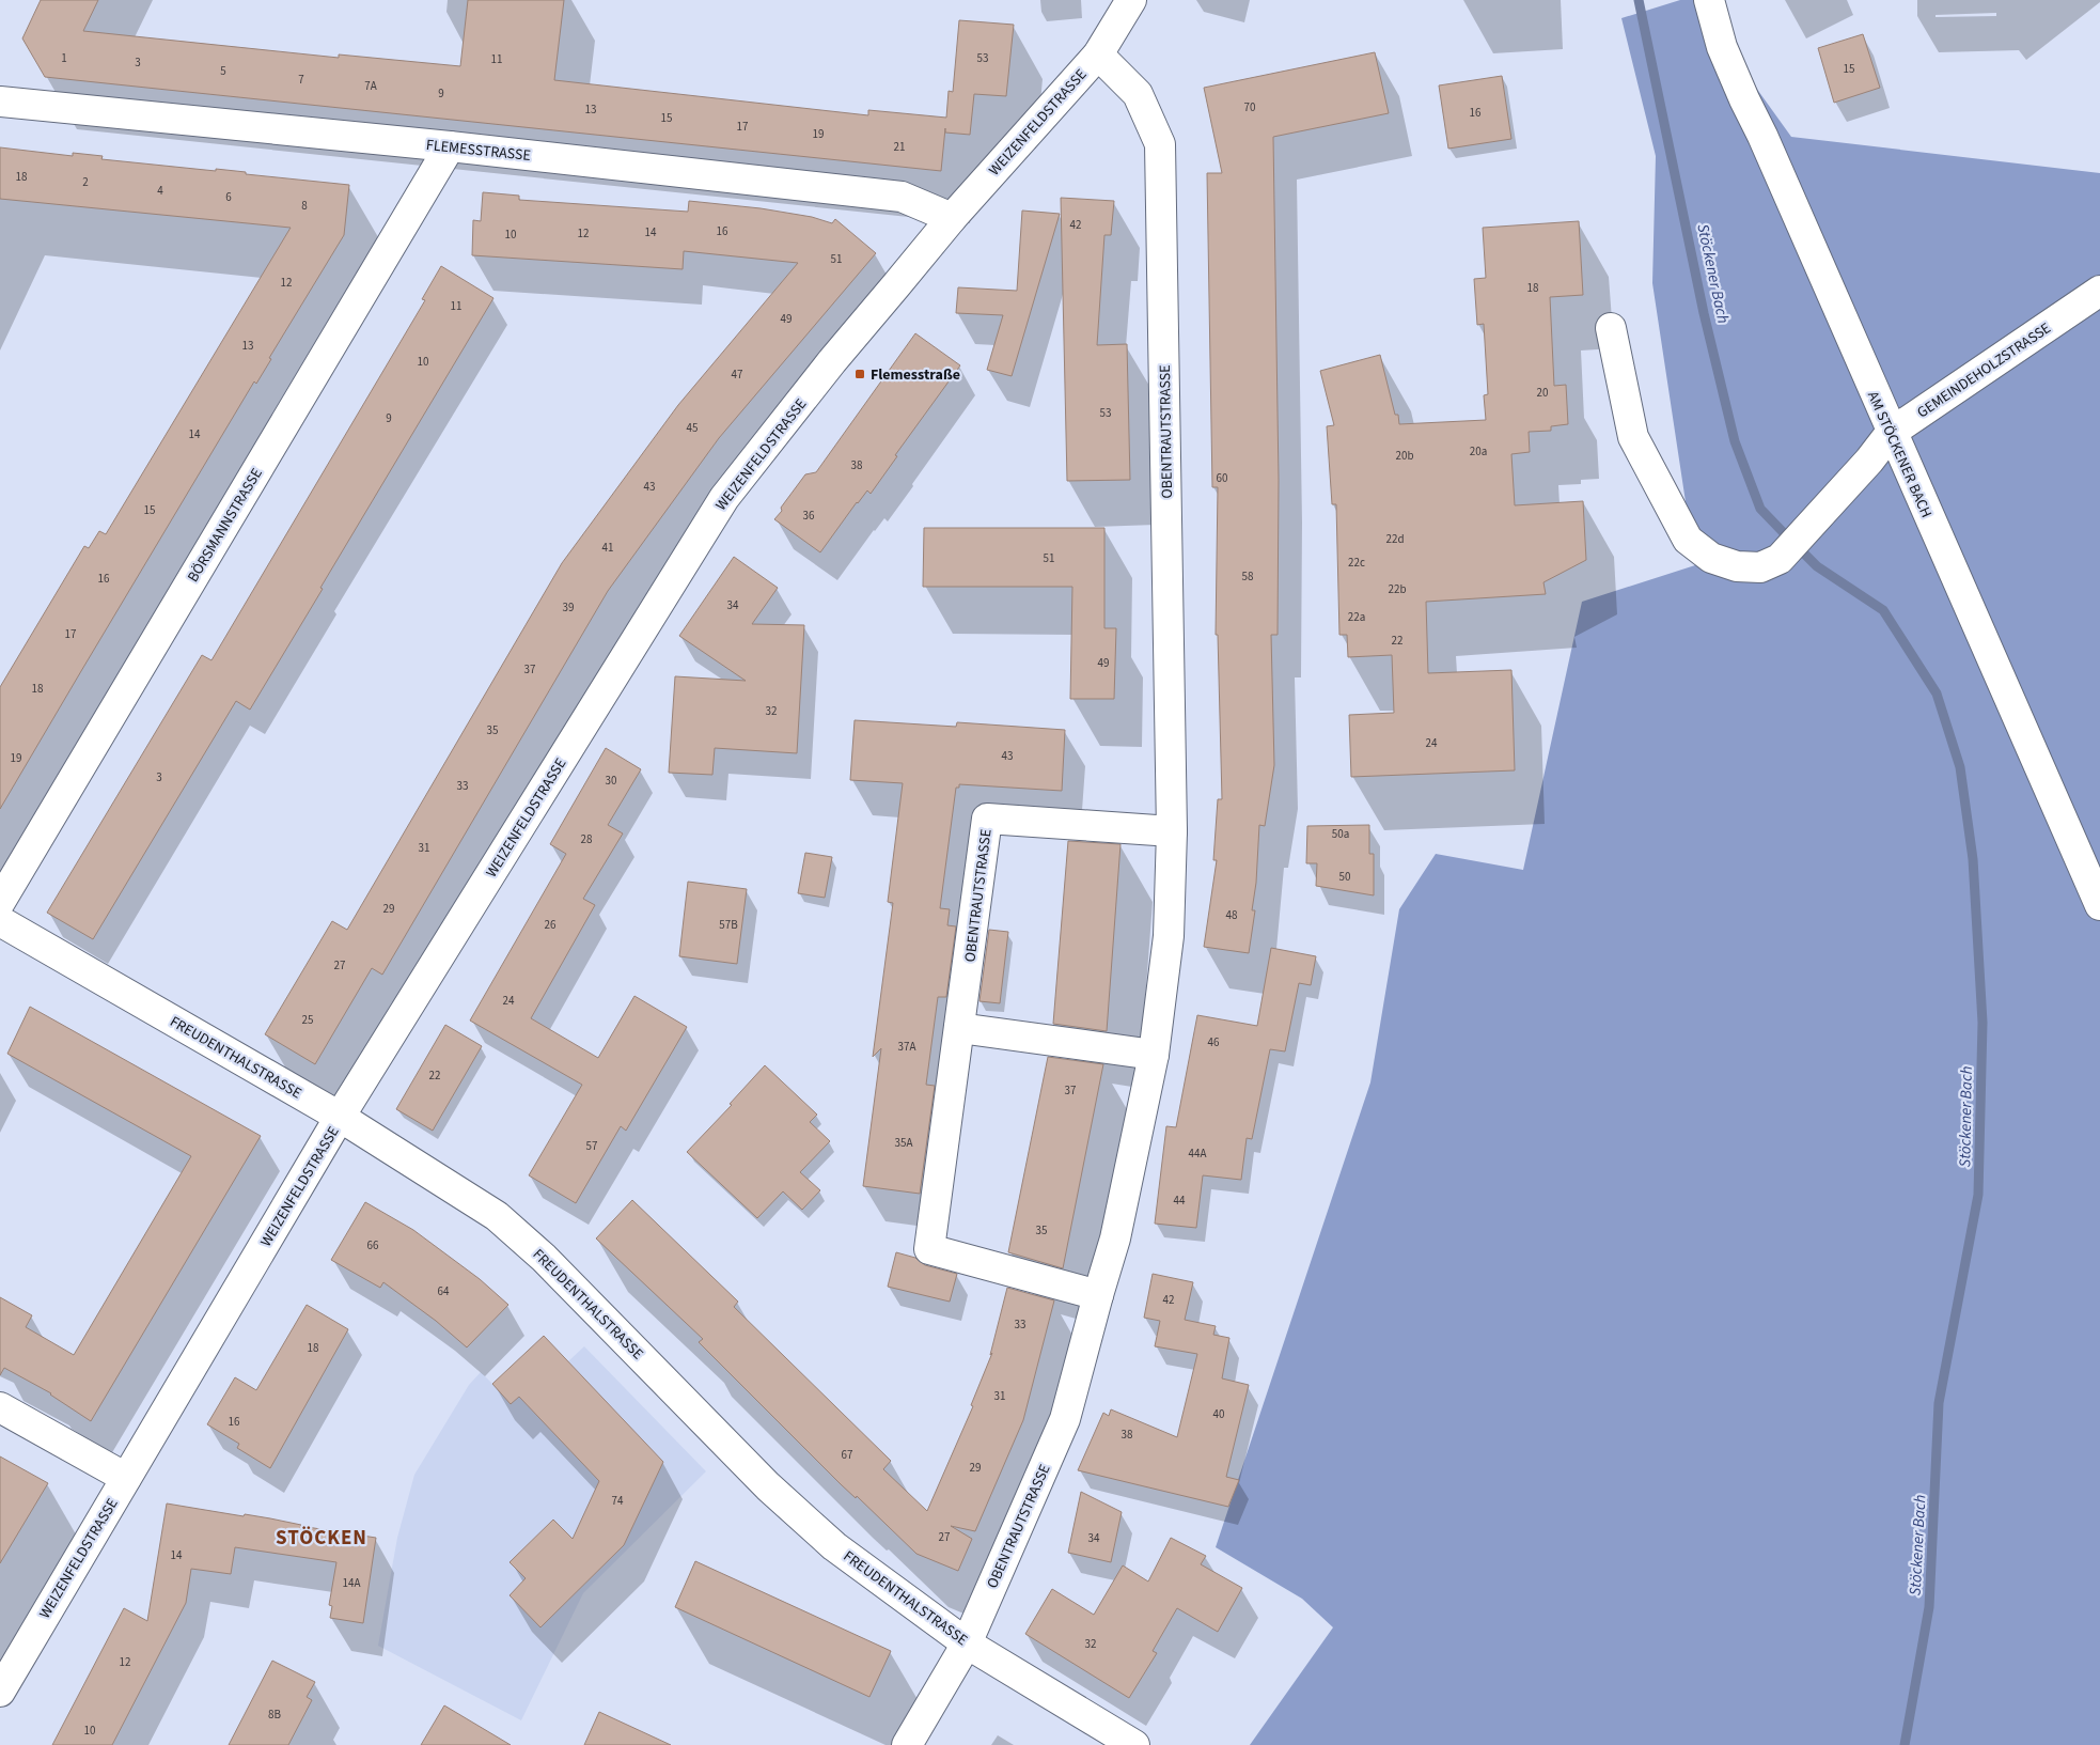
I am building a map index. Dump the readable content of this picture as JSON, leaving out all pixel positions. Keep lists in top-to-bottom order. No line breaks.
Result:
{"streets":{"street":["WEIZENFELDSTRASSE","FLEMESSTRASSE","GEMEINDEHOLZSTRASSE","OBENTRAUTSTRASSE","AM STÖCKENER BACH","BÖRSMANNSTRASSE","FREUDENTHALSTRASSE"]},"crossings":[["WEIZENFELDSTRASSE","FLEMESSTRASSE"],["WEIZENFELDSTRASSE","OBENTRAUTSTRASSE"],["WEIZENFELDSTRASSE","FREUDENTHALSTRASSE"],["FLEMESSTRASSE","BÖRSMANNSTRASSE"],["GEMEINDEHOLZSTRASSE","AM STÖCKENER BACH"],["OBENTRAUTSTRASSE","FREUDENTHALSTRASSE"]],"districts":["STÖCKEN"],"water":["Stöckener Bach"],"places":{"transit":["Flemesstraße"]},"house_numbers":["1","53","11","3","15","5","7","7A","9","70","13","16","15","17","19","21","18","2","4","6","8","42","16","14","12","10","51","12","18","11","49","13","10","47","20","53","9","45","14","20a","20b","38","60","43","15","36","22d","41","51","22c","58","16","22b","34","39","22a","17","22","49","37","18","32","35","24","43","19","3","30","33","50a","28","31","50","29","48","26","57B","27","24","25","46","37A","22","37","35A","57","44A","44","35","66","64","42","33","18","31","40","16","38","67","29","74","27","34","14","14A","32","12","8B","10"]}
